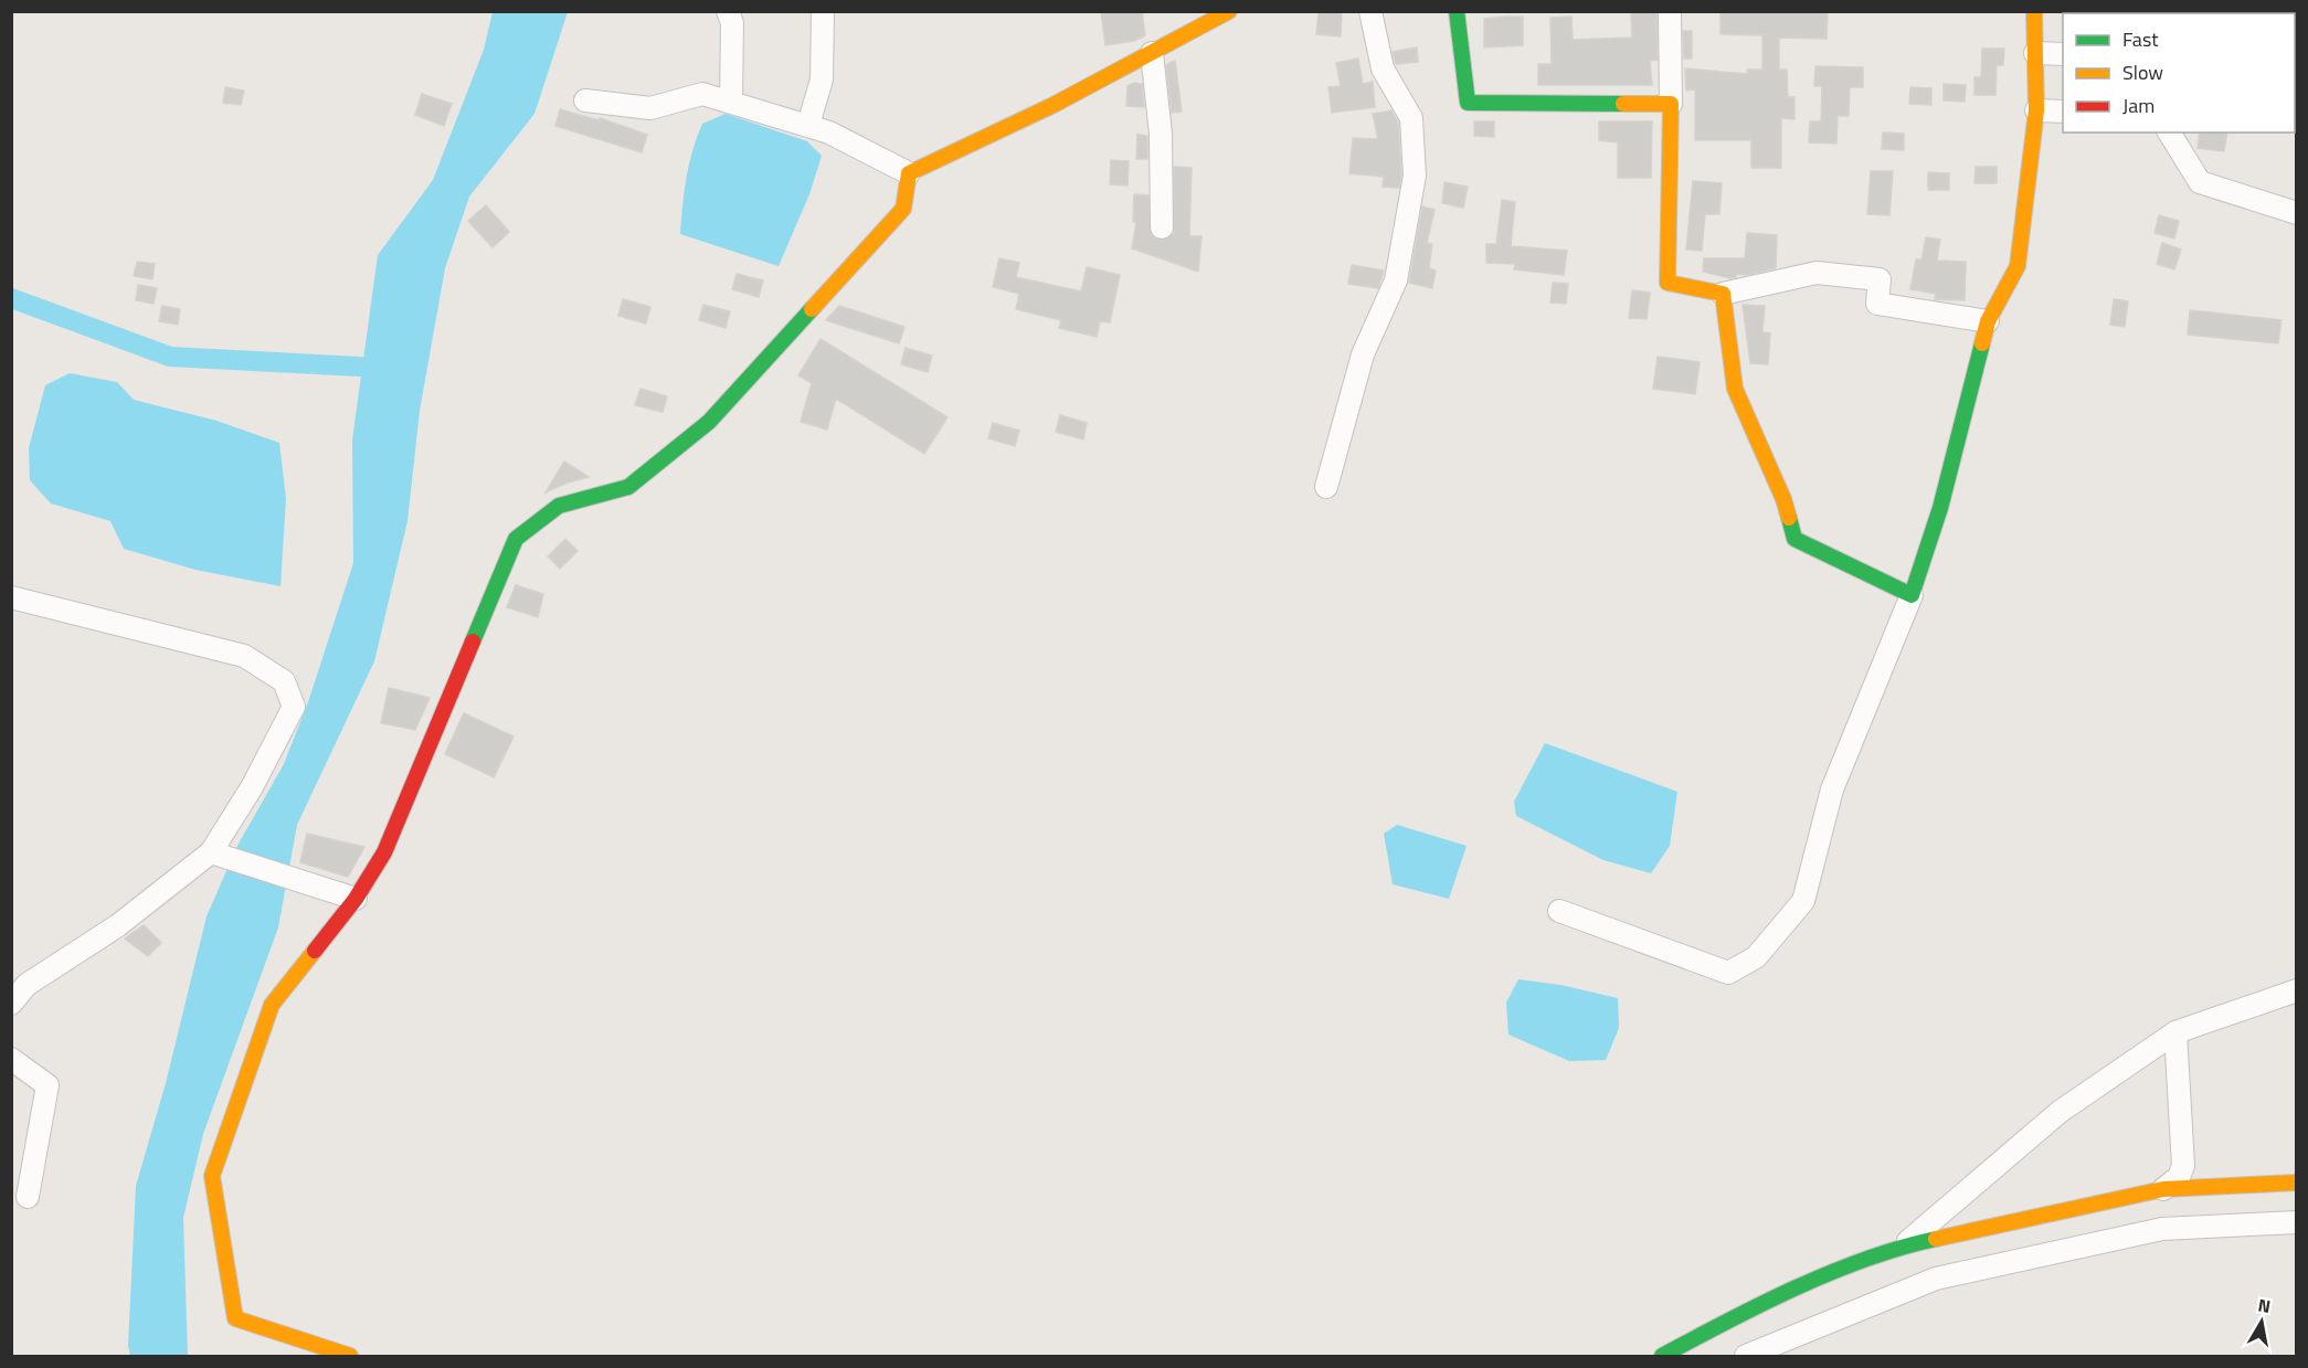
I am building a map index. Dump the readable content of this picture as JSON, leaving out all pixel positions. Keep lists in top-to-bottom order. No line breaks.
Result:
{"legend":["Fast","Slow","Jam"],"north":"top"}
